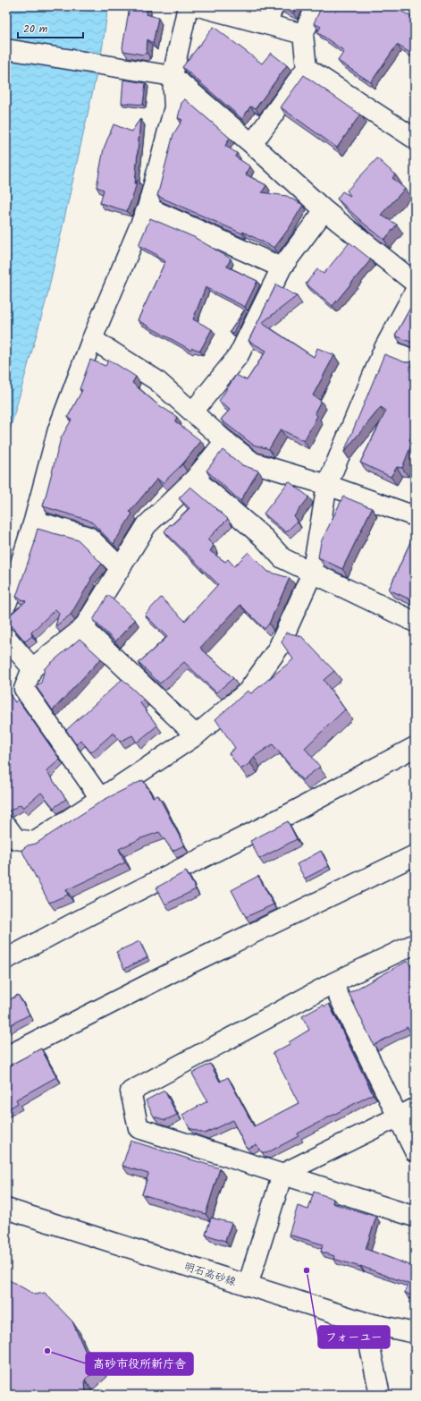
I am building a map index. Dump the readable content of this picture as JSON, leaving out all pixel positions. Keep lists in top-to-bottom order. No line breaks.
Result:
{"streets":{"street":["明石高砂線"]},"places":["フォーユー","高砂市役所新庁舎"],"scale_bar":"20 m"}
